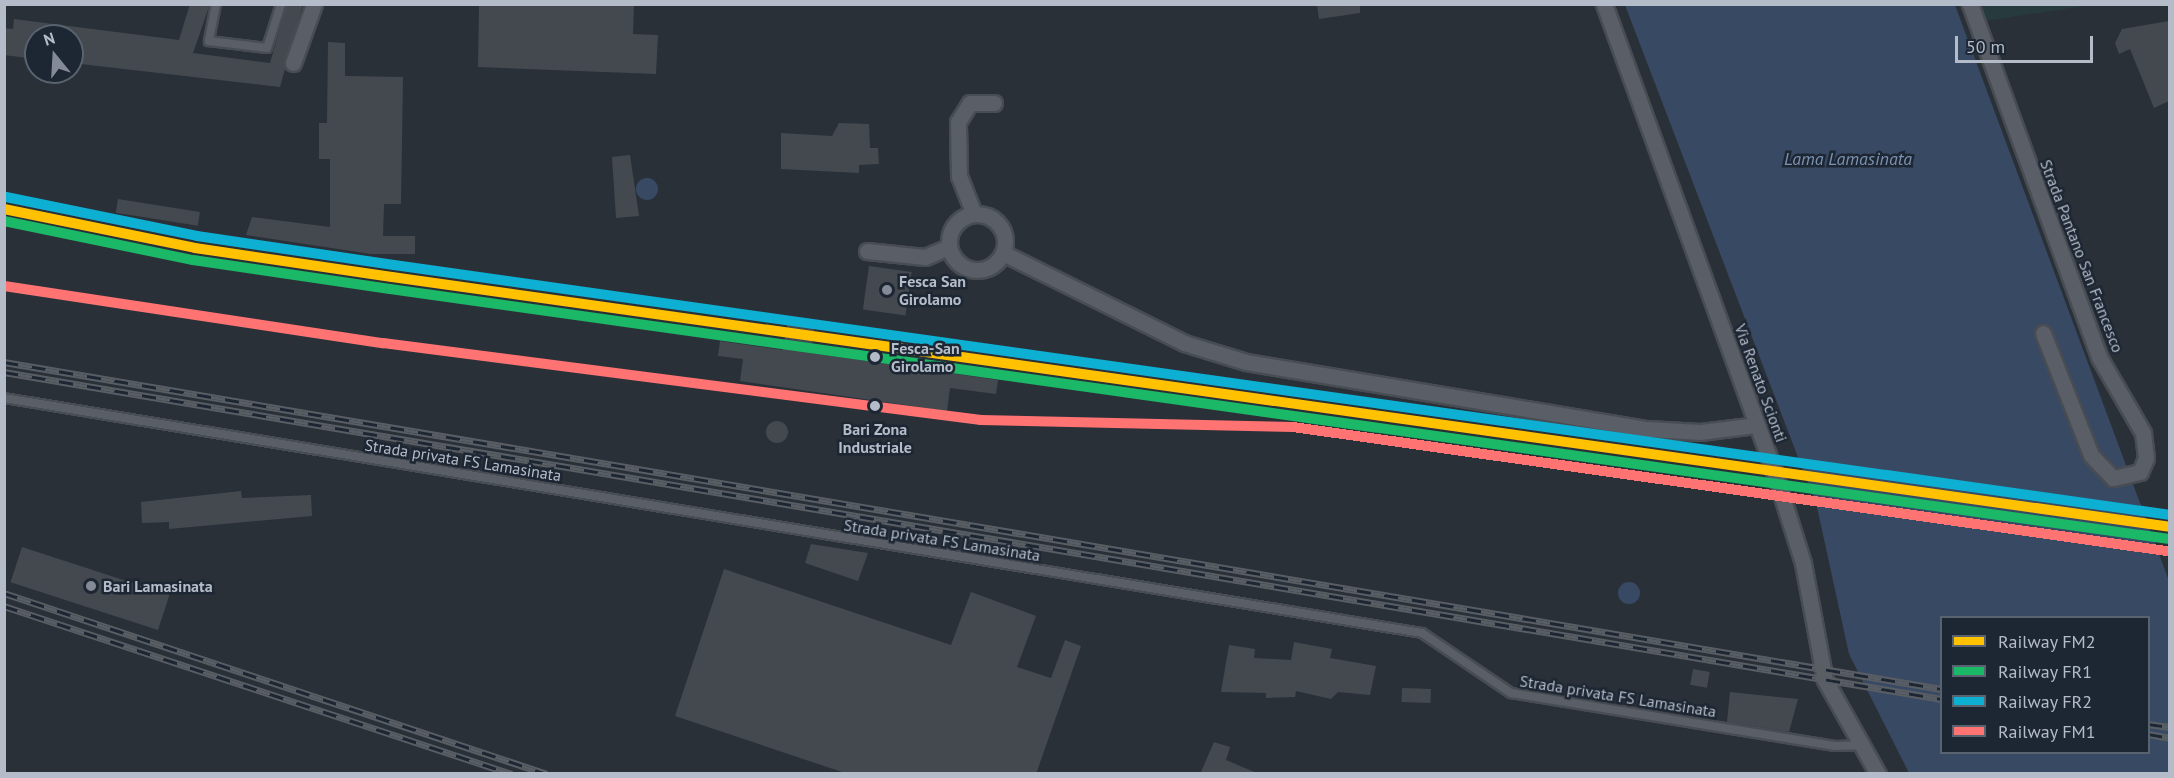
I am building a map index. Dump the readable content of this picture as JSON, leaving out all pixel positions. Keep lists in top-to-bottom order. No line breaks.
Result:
{"streets":{"street":["Strada Pantano San Francesco","Via Renato Scionti"],"lane":["Strada privata FS Lamasinata"]},"crossings":[["Via Renato Scionti","Strada privata FS Lamasinata"]],"water":["Lama Lamasinata"],"places":["Fesca San Girolamo","Fesca-San Girolamo","Bari Zona Industriale","Bari Lamasinata"],"lines":["rail line FR2","rail line FM2","rail line FR1","rail line FM1"],"legend":["Railway FM2","Railway FR1","Railway FR2","Railway FM1"],"scale_bar":"50 m","north":"top"}
